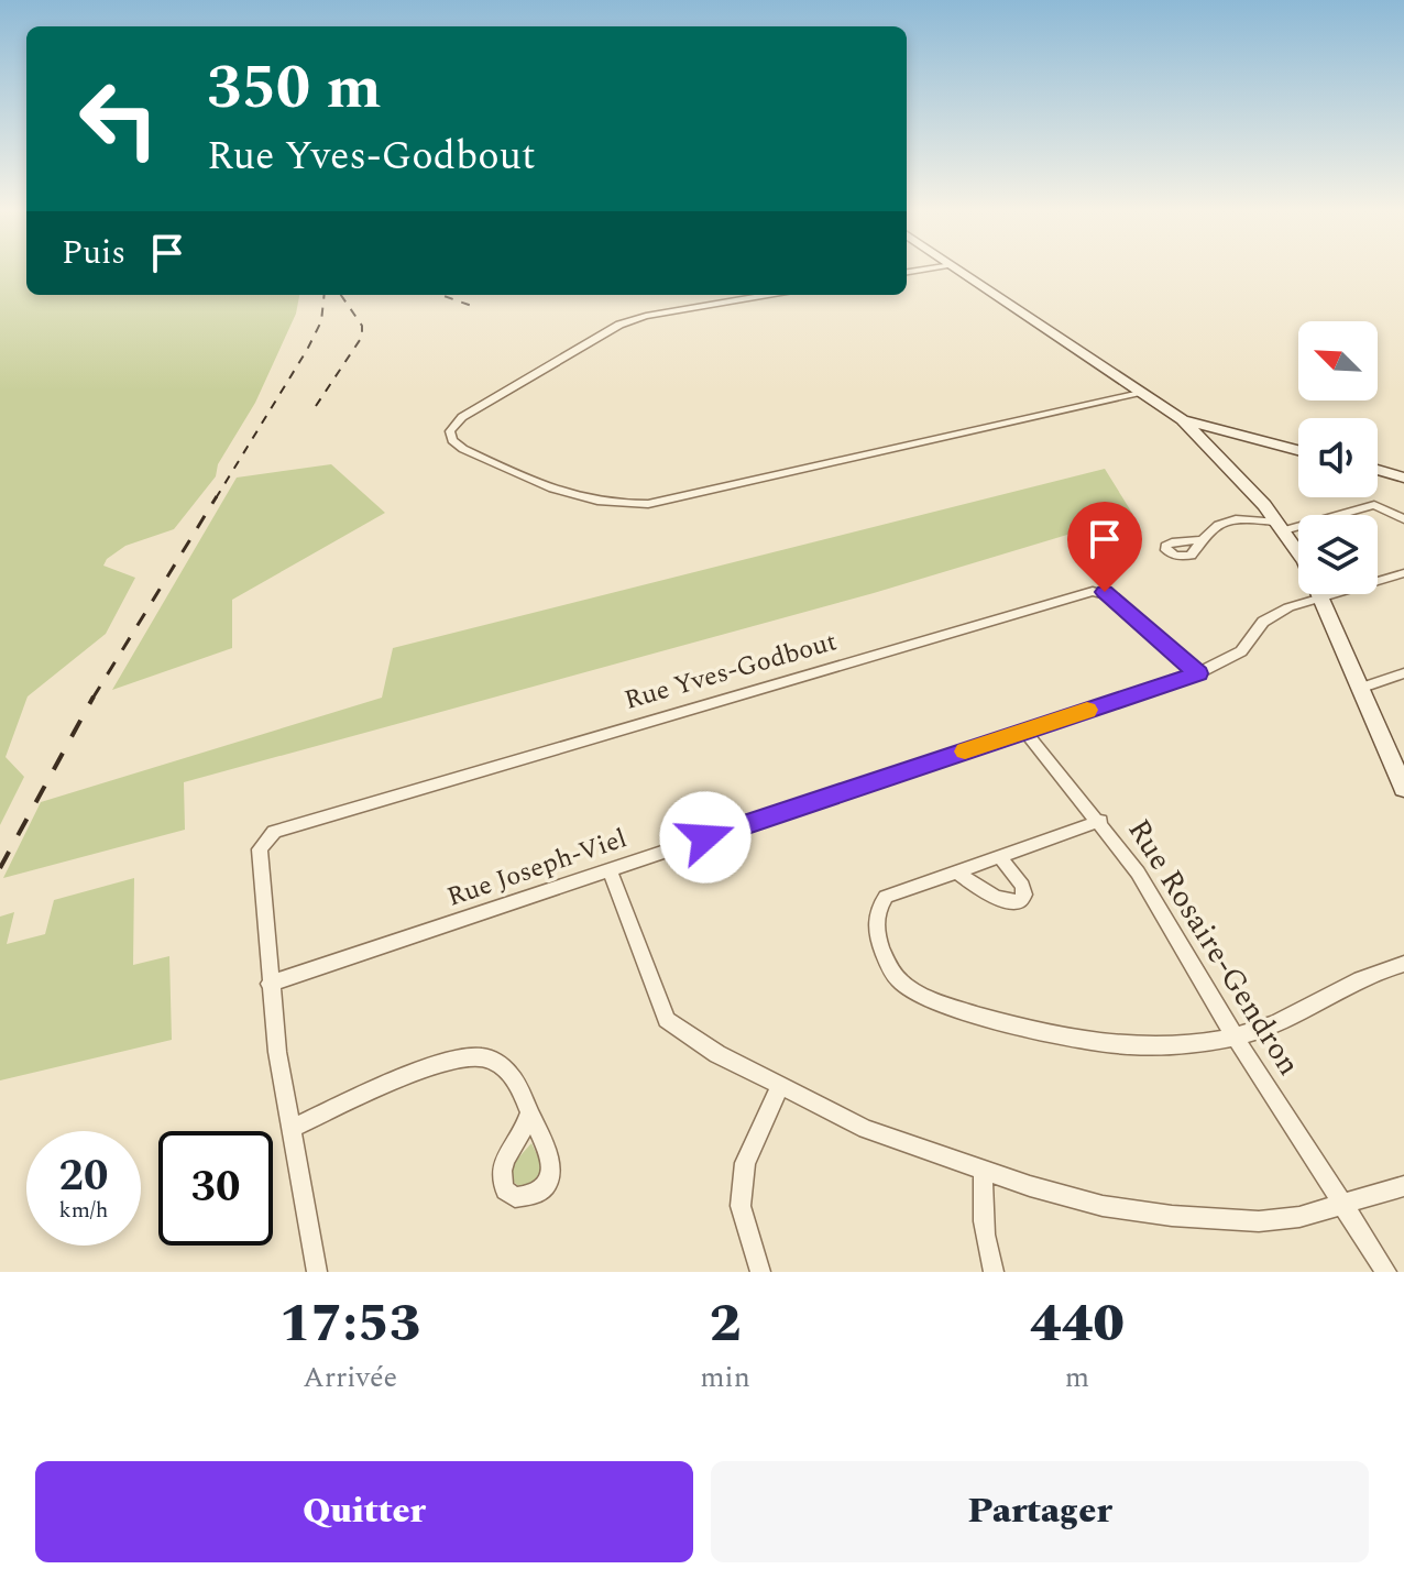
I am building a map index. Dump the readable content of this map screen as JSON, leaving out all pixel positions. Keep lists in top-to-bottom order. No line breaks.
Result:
{"streets":{"street":["Rue Yves-Godbout","Rue Joseph-Viel","Rue Rosaire-Gendron"]},"crossings":[["Rue Yves-Godbout","Rue Joseph-Viel"],["Rue Joseph-Viel","Rue Rosaire-Gendron"]],"north":"top left","page":{"turn":["350 m","Rue Yves-Godbout"],"then":"Puis","speed":"20 km/h","limit":"30","eta":["17:53","Arrivée","2","min","440","m"],"buttons":["Quitter","Partager"]}}
